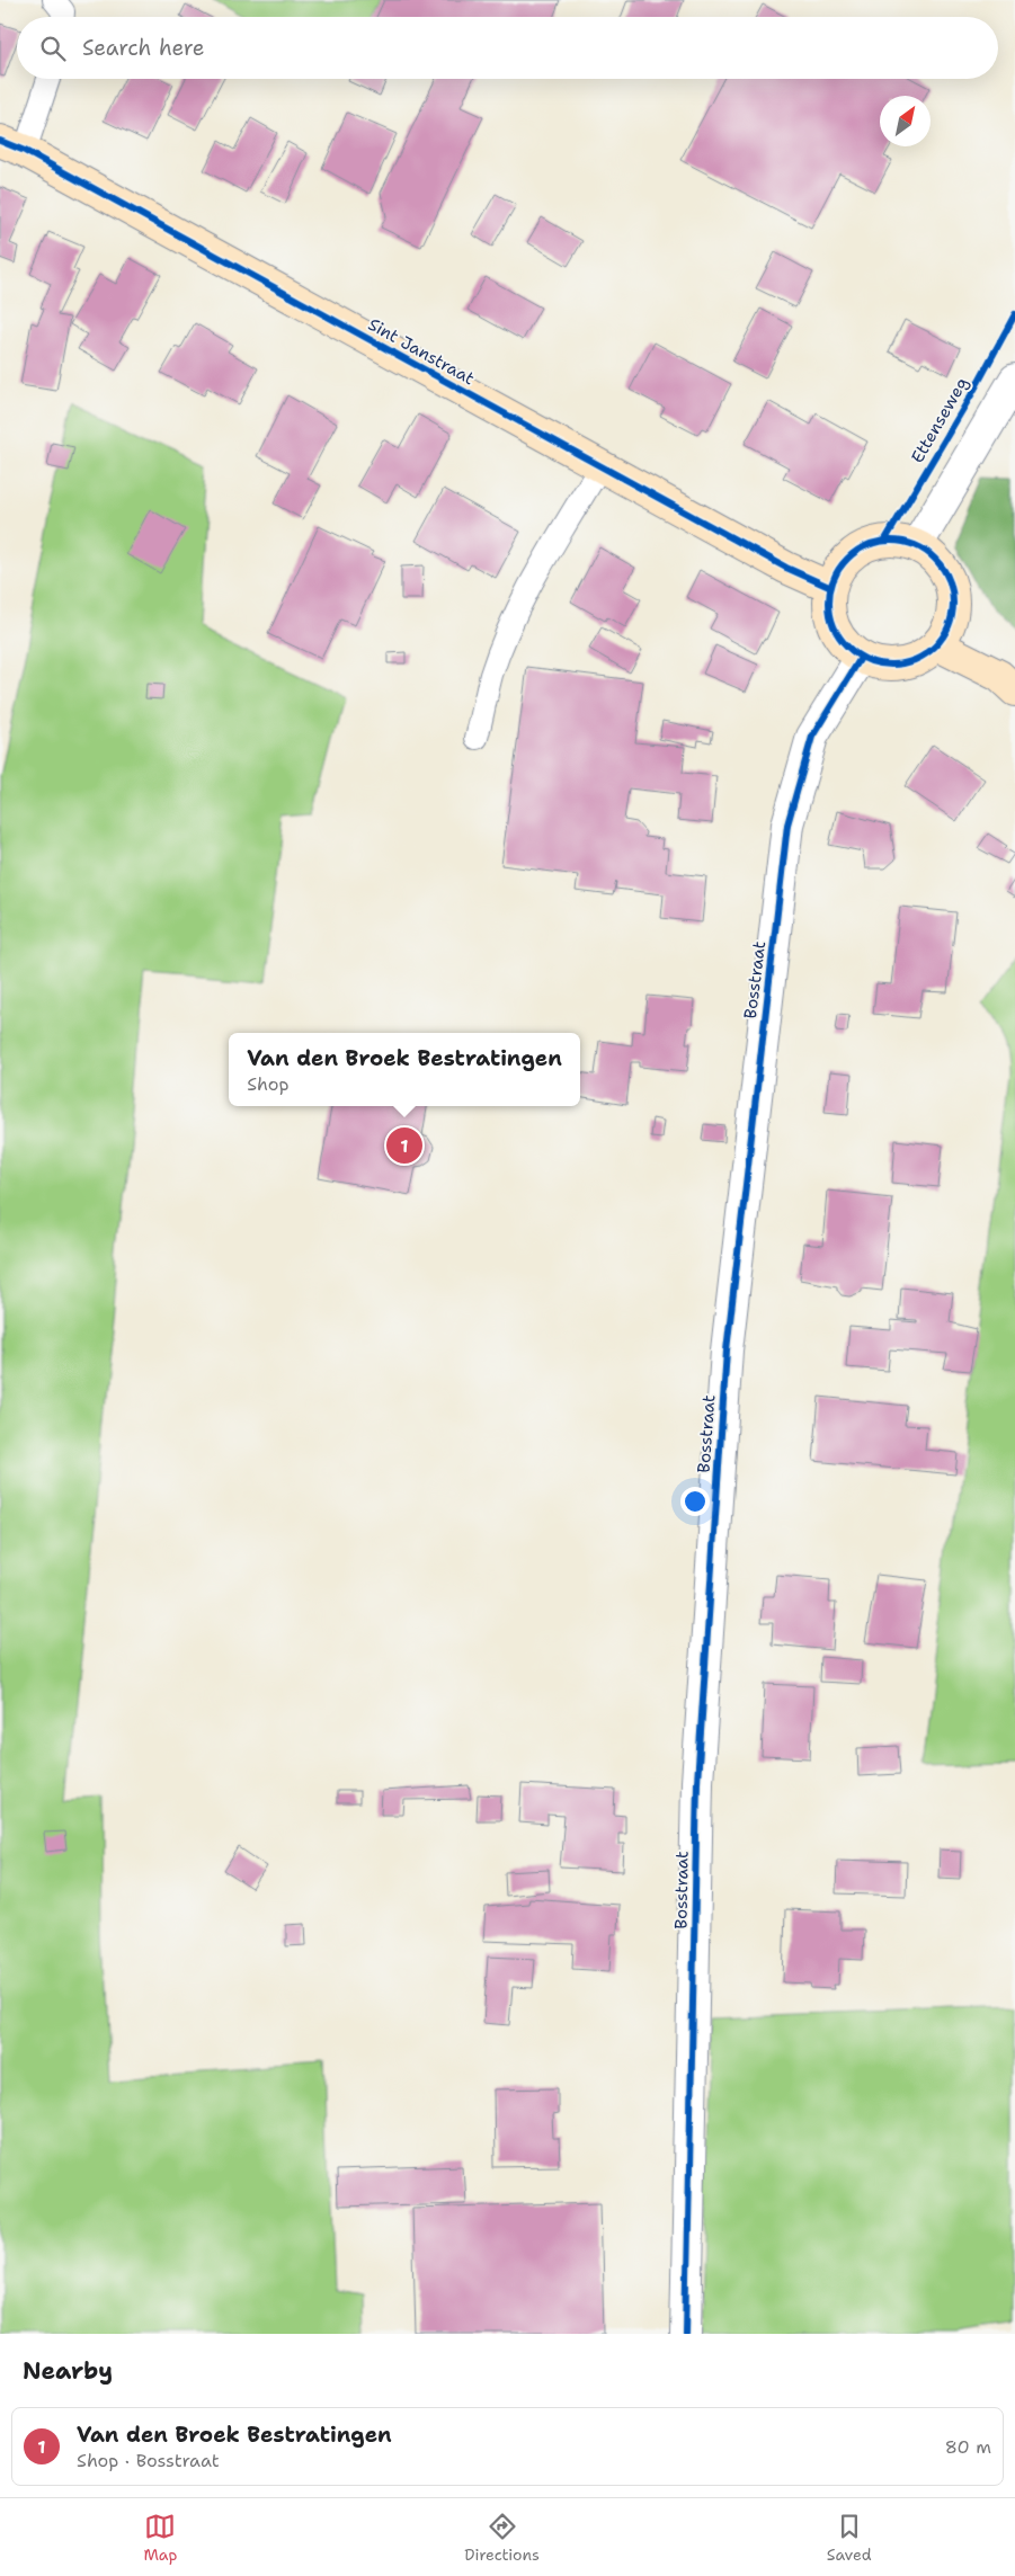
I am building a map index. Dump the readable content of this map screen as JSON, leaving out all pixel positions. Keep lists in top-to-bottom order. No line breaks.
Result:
{"streets":{"street":["Sint Janstraat","Bosstraat"],"cycle path":["Ettenseweg"]},"crossings":[["Sint Janstraat","Bosstraat"]],"north":"top right","page":{"search":"Search here","popup":["Van den Broek Bestratingen","Shop"],"pins":"1","heading":"Nearby","list":[{"mark":"1","name":"Van den Broek Bestratingen","note":"Shop · Bosstraat","value":"80 m"}],"nav":["Map","Directions","Saved"]}}
